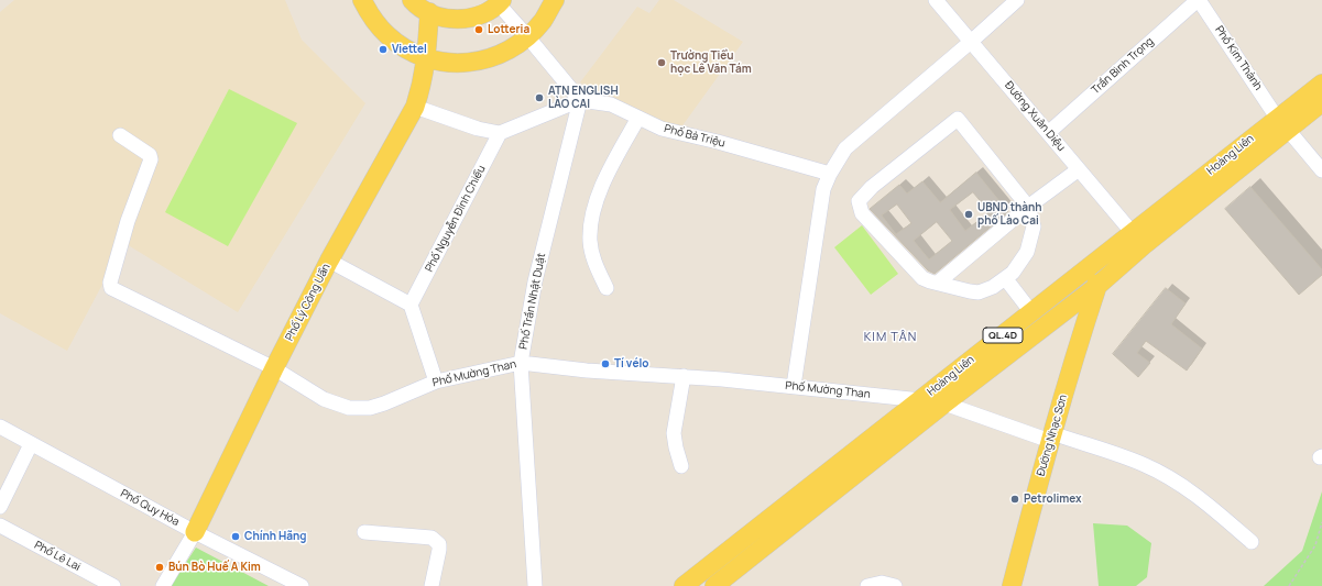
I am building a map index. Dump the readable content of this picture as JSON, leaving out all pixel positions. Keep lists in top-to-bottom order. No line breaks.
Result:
{"streets":{"main road":["Hoàng Liên","Phố Lý Công Uẩn","QL.4D","Đường Nhạc Sơn"],"street":["Phố Kim Thành","Trần Bình Trọng","Đường Xuân Diệu","Phố Bà Triệu","Phố Nguyễn Đình Chiểu","Phố Trần Nhật Duật","Phố Mường Than","Phố Quy Hóa","Phố Lê Lai"]},"crossings":[["Phố Kim Thành","Trần Bình Trọng"],["Phố Kim Thành","Hoàng Liên"],["Trần Bình Trọng","Đường Xuân Diệu"],["Đường Xuân Diệu","Hoàng Liên"],["Phố Bà Triệu","Phố Trần Nhật Duật"],["Hoàng Liên","Phố Mường Than"],["Hoàng Liên","Đường Nhạc Sơn"],["Phố Trần Nhật Duật","Phố Mường Than"],["Phố Lý Công Uẩn","Phố Mường Than"],["Phố Lý Công Uẩn","Phố Quy Hóa"]],"districts":["KIM TÂN"],"places":["Lotteria","Viettel","Trường Tiểu học Lê Văn Tám","ATN ENGLISH LÀO CAI","UBND thành phố Lào Cai","Tí vélo","Petrolimex","Chính Hãng","Bún Bò Huế A Kim"]}
